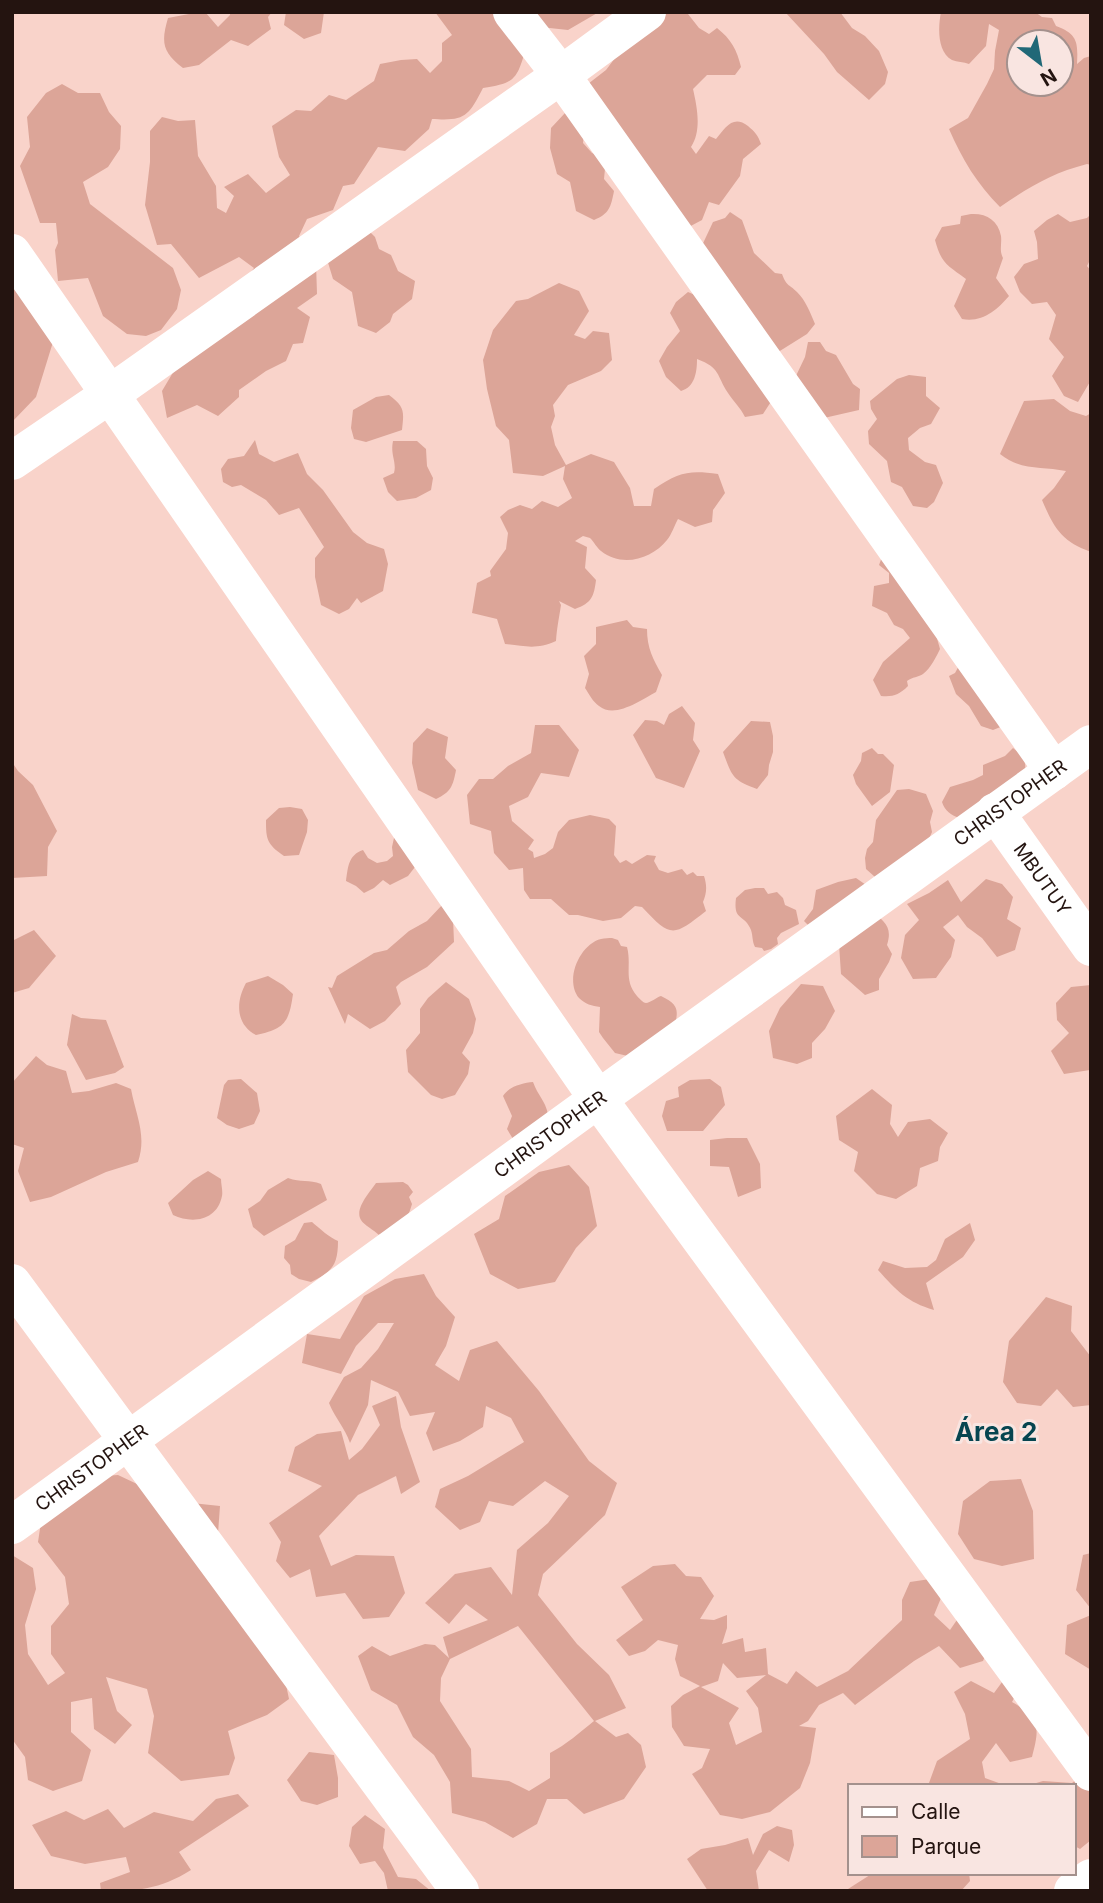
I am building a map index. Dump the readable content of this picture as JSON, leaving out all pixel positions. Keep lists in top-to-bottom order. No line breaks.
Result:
{"streets":{"street":["CHRISTOPHER","MBUTUY"]},"crossings":[["CHRISTOPHER","MBUTUY"]],"districts":["Área 2"],"legend":["Calle","Parque"],"north":"bottom right"}
